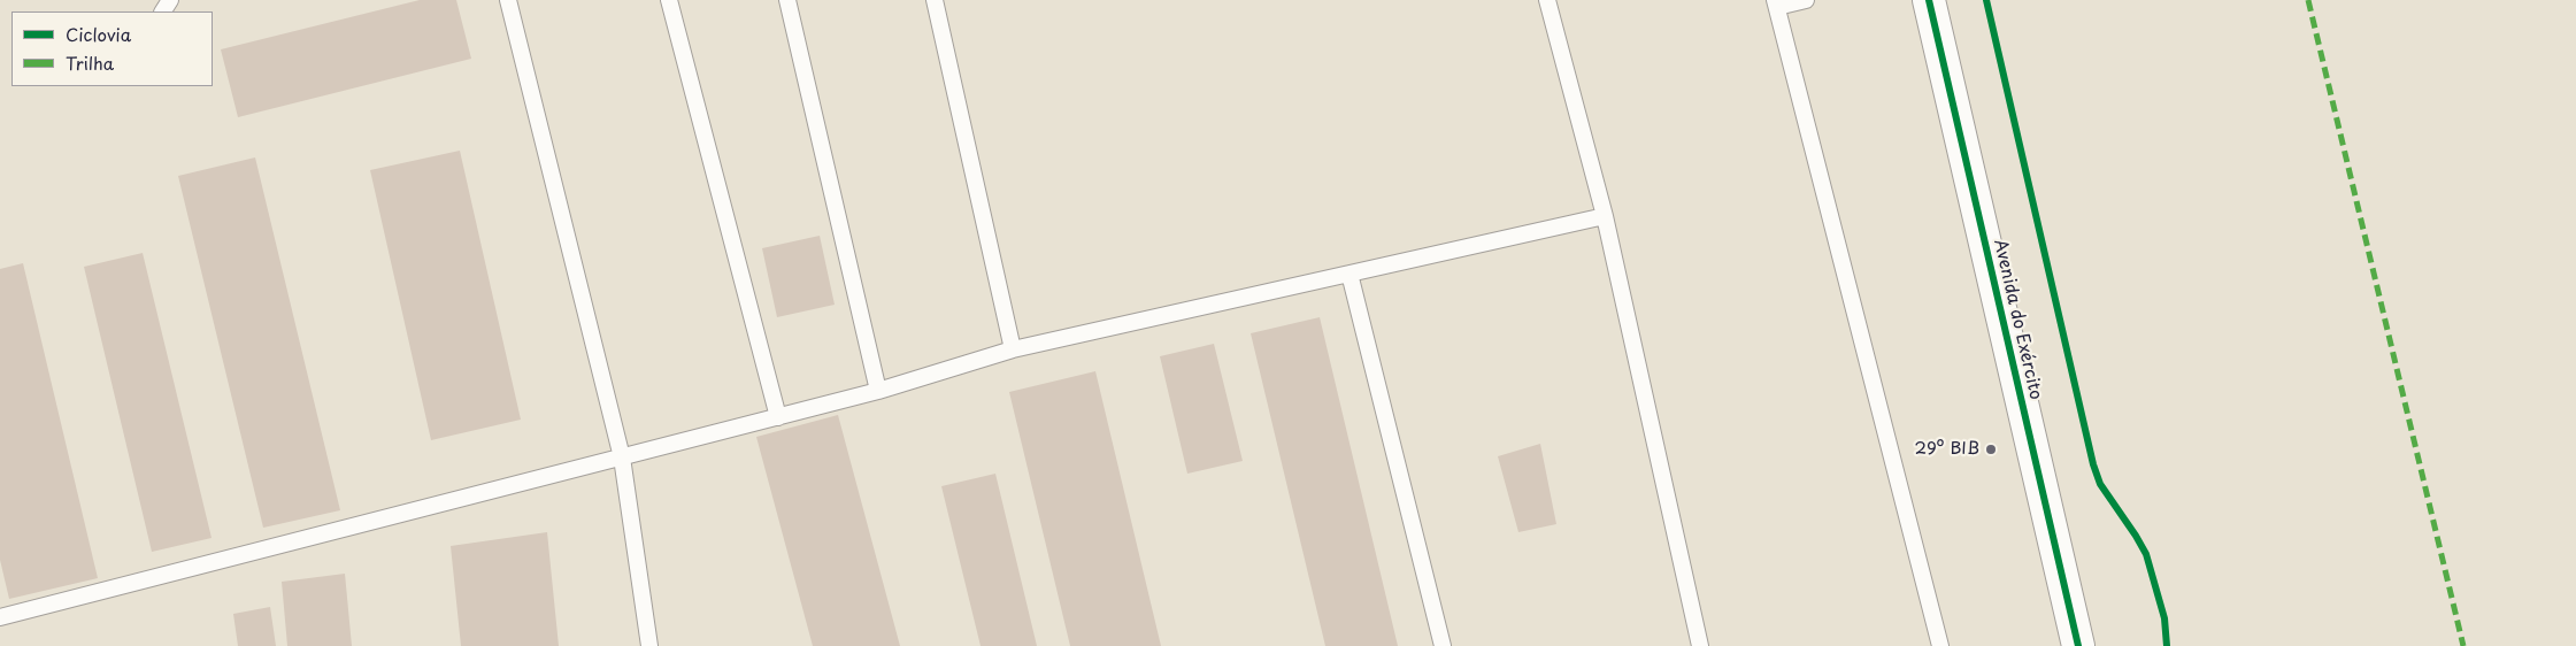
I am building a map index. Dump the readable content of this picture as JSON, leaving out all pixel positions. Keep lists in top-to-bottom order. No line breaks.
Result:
{"streets":{"street":["Avenida do Exército"]},"places":["29º BIB"],"legend":["Ciclovia","Trilha"]}
